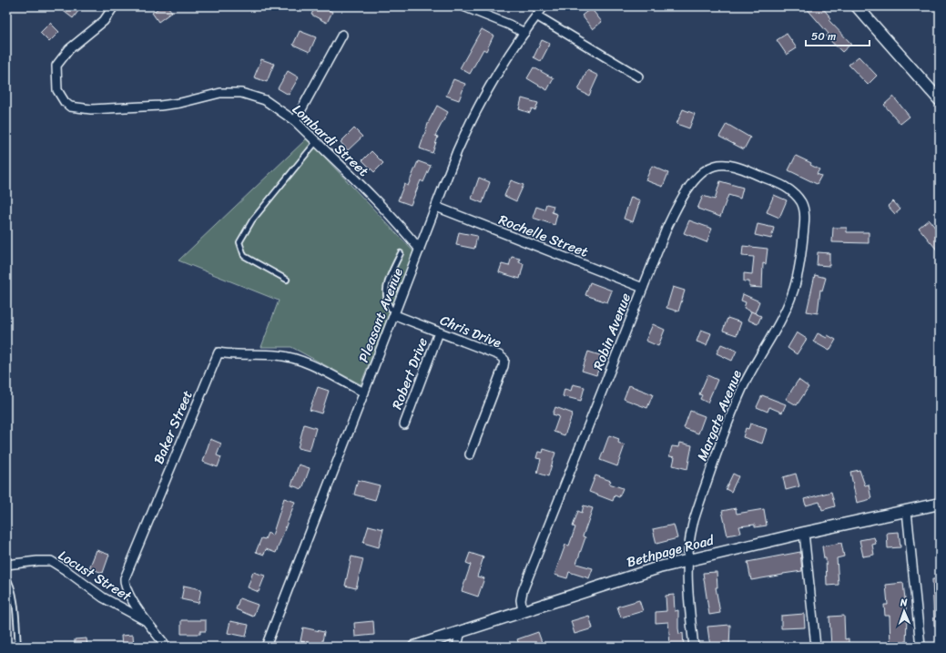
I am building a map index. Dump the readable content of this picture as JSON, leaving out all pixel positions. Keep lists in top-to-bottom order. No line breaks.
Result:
{"streets":{"street":["Lombardi Street","Rochelle Street","Pleasant Avenue","Chris Drive","Robin Avenue","Robert Drive","Margate Avenue","Baker Street","Bethpage Road","Locust Street"]},"crossings":[["Lombardi Street","Pleasant Avenue"],["Rochelle Street","Pleasant Avenue"],["Rochelle Street","Robin Avenue"],["Pleasant Avenue","Chris Drive"],["Pleasant Avenue","Baker Street"],["Chris Drive","Robert Drive"],["Robin Avenue","Margate Avenue"],["Robin Avenue","Bethpage Road"],["Margate Avenue","Bethpage Road"],["Baker Street","Locust Street"]],"scale_bar":"50 m","north":"top"}
